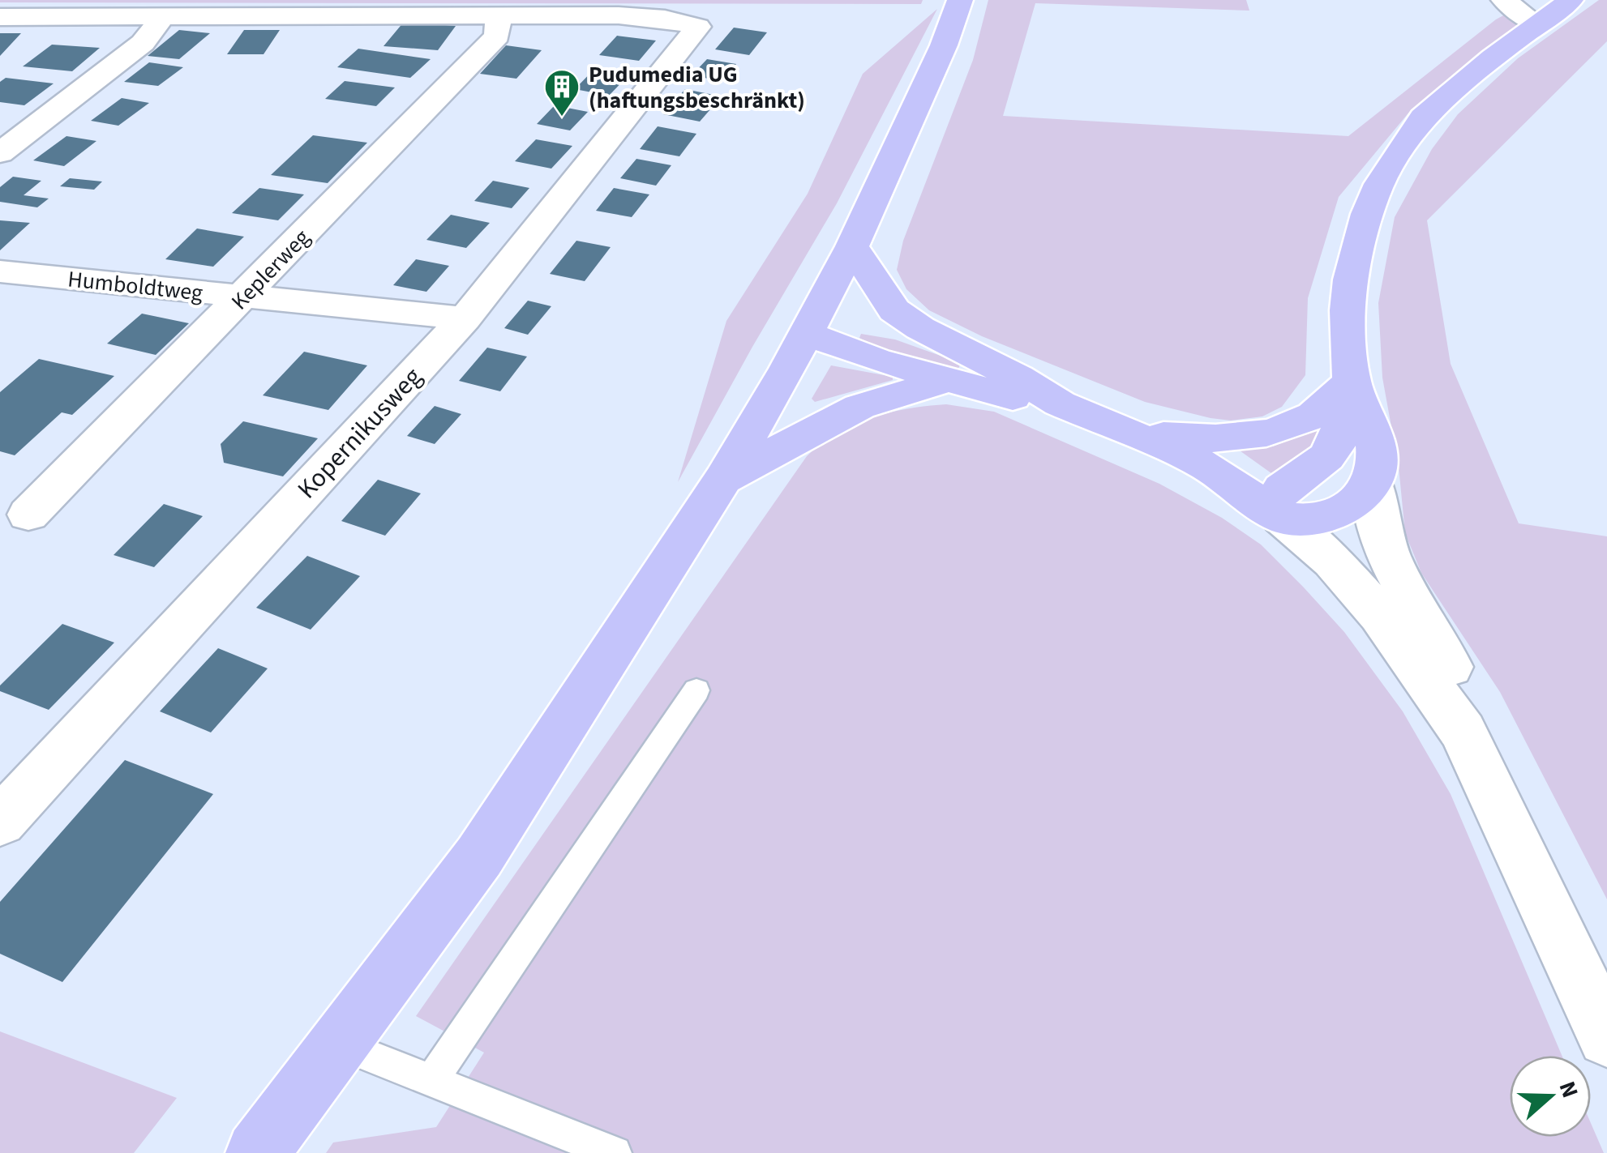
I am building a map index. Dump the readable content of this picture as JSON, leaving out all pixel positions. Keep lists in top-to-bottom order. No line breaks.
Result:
{"streets":{"street":["Keplerweg","Humboldtweg","Kopernikusweg"]},"crossings":[["Keplerweg","Humboldtweg"],["Keplerweg","Kopernikusweg"],["Humboldtweg","Kopernikusweg"]],"places":{"building":["Pudumedia UG (haftungsbeschränkt)"]},"north":"right"}
